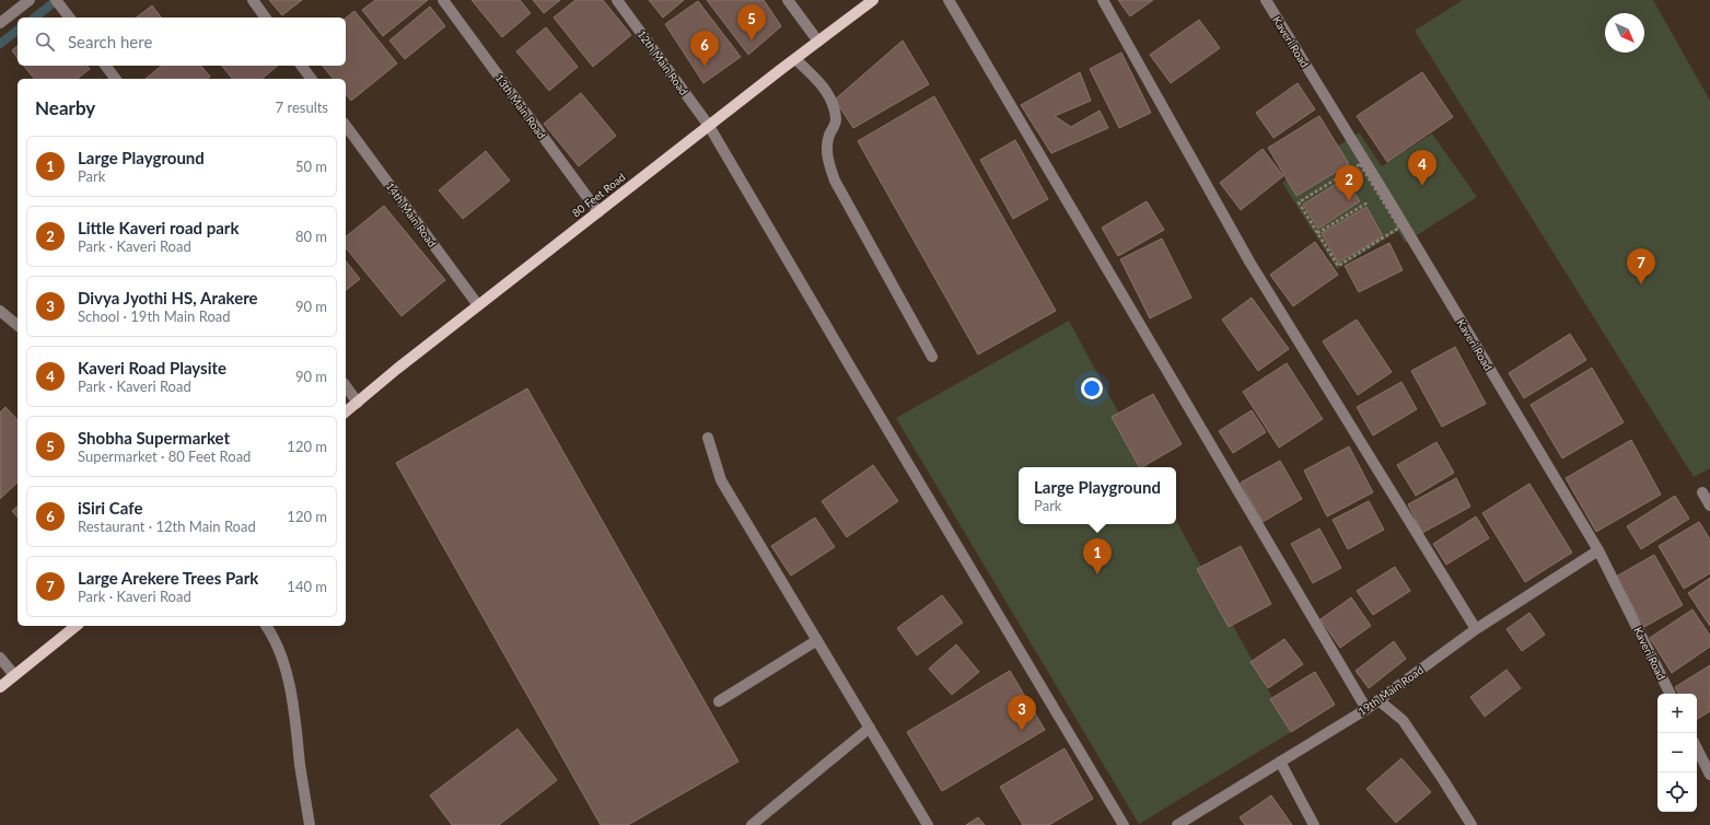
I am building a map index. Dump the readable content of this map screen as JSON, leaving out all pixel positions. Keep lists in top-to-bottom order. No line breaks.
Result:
{"streets":{"main road":["80 Feet Road"],"street":["Kaveri Road","12th Main Road","13th Main Road","14th Main Road","19th Main Road"]},"crossings":[["Kaveri Road","19th Main Road"],["12th Main Road","80 Feet Road"],["13th Main Road","80 Feet Road"],["80 Feet Road","14th Main Road"]],"north":"bottom right","page":{"pins":["5","6","4","2","7","1","3"],"search":"Search here","heading":["Nearby","7 results"],"list":[{"mark":"1","name":"Large Playground","note":"Park","value":"50 m"},{"mark":"2","name":"Little Kaveri road park","note":"Park · Kaveri Road","value":"80 m"},{"mark":"3","name":"Divya Jyothi HS, Arakere","note":"School · 19th Main Road","value":"90 m"},{"mark":"4","name":"Kaveri Road Playsite","note":"Park · Kaveri Road","value":"90 m"},{"mark":"5","name":"Shobha Supermarket","note":"Supermarket · 80 Feet Road","value":"120 m"},{"mark":"6","name":"iSiri Cafe","note":"Restaurant · 12th Main Road","value":"120 m"},{"mark":"7","name":"Large Arekere Trees Park","note":"Park · Kaveri Road","value":"140 m"}],"popup":["Large Playground","Park"],"map_buttons":["+","−"]}}
